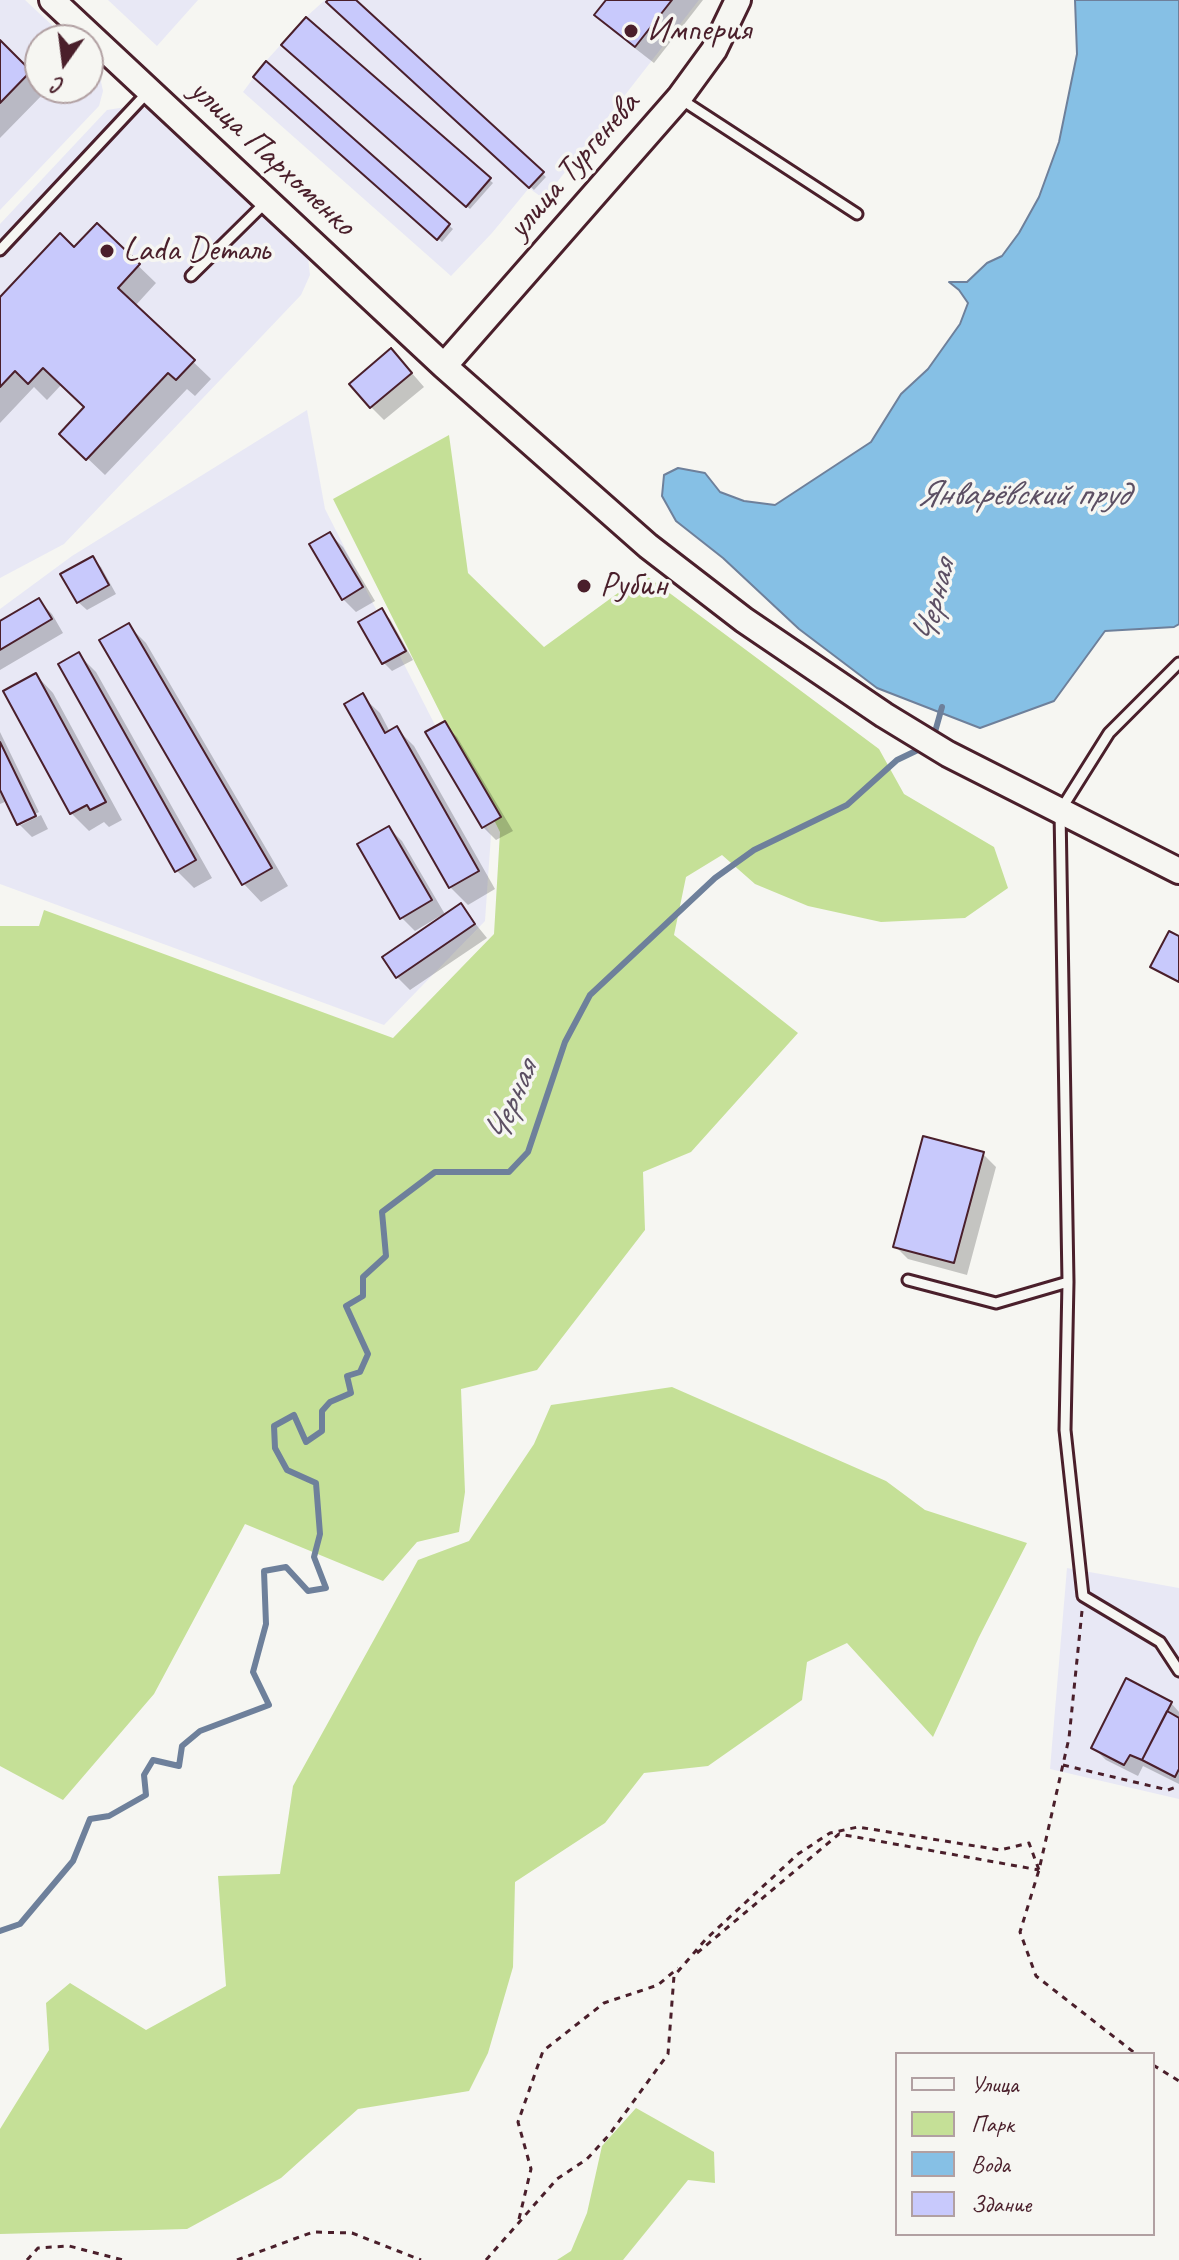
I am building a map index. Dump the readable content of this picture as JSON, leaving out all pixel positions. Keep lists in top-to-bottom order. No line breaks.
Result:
{"streets":{"street":["улица Пархоменко","улица Тургенева"]},"crossings":[["улица Пархоменко","улица Тургенева"]],"water":["Январёвский пруд","Черная"],"places":["Империя","Lada Dеталь","Рубин"],"legend":["Улица","Парк","Вода","Здание"],"north":"bottom"}
